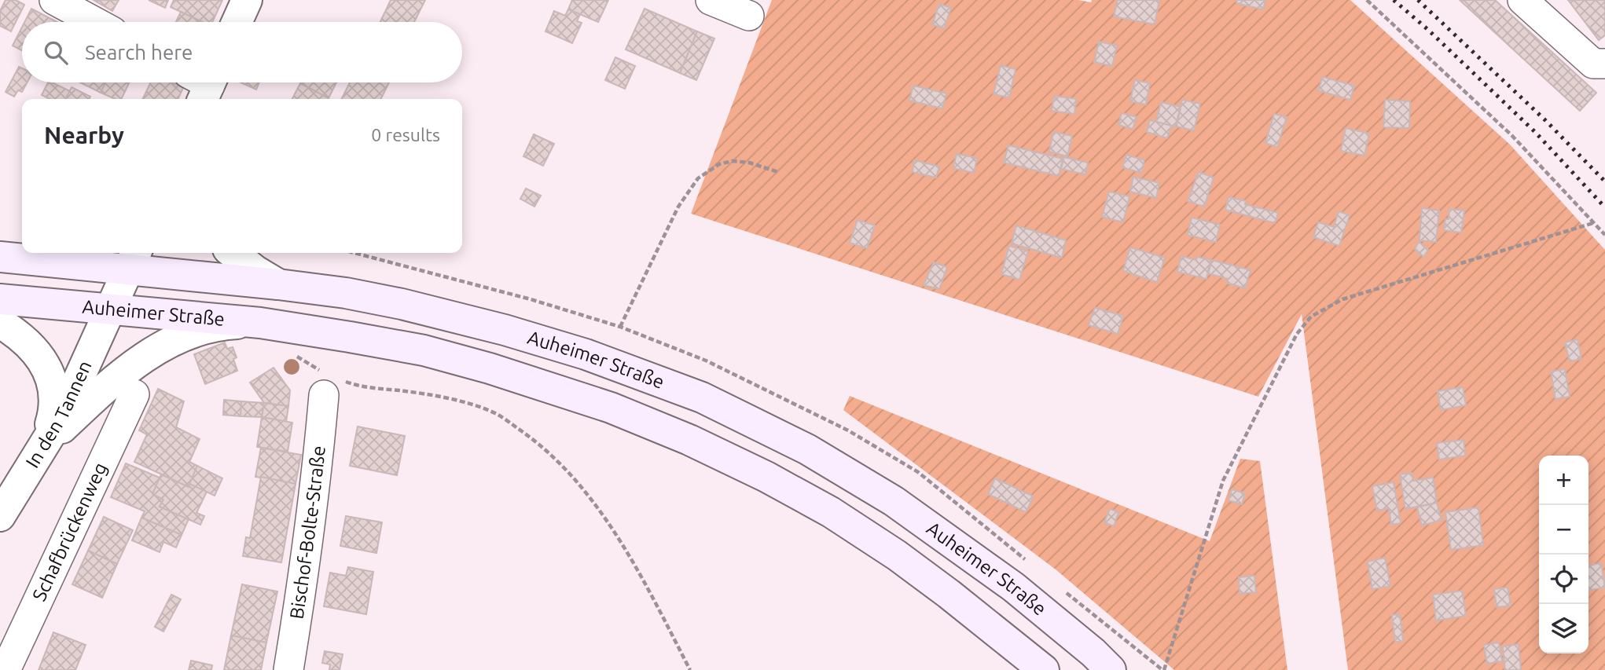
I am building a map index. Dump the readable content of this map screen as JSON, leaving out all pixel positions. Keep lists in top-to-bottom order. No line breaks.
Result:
{"streets":{"main road":["Auheimer Straße"],"street":["In den Tannen","Schafbrückenweg","Bischof-Bolte-Straße"]},"crossings":[["Auheimer Straße","In den Tannen"]],"page":{"search":"Search here","heading":["Nearby","0 results"],"map_buttons":["+","−"]}}
